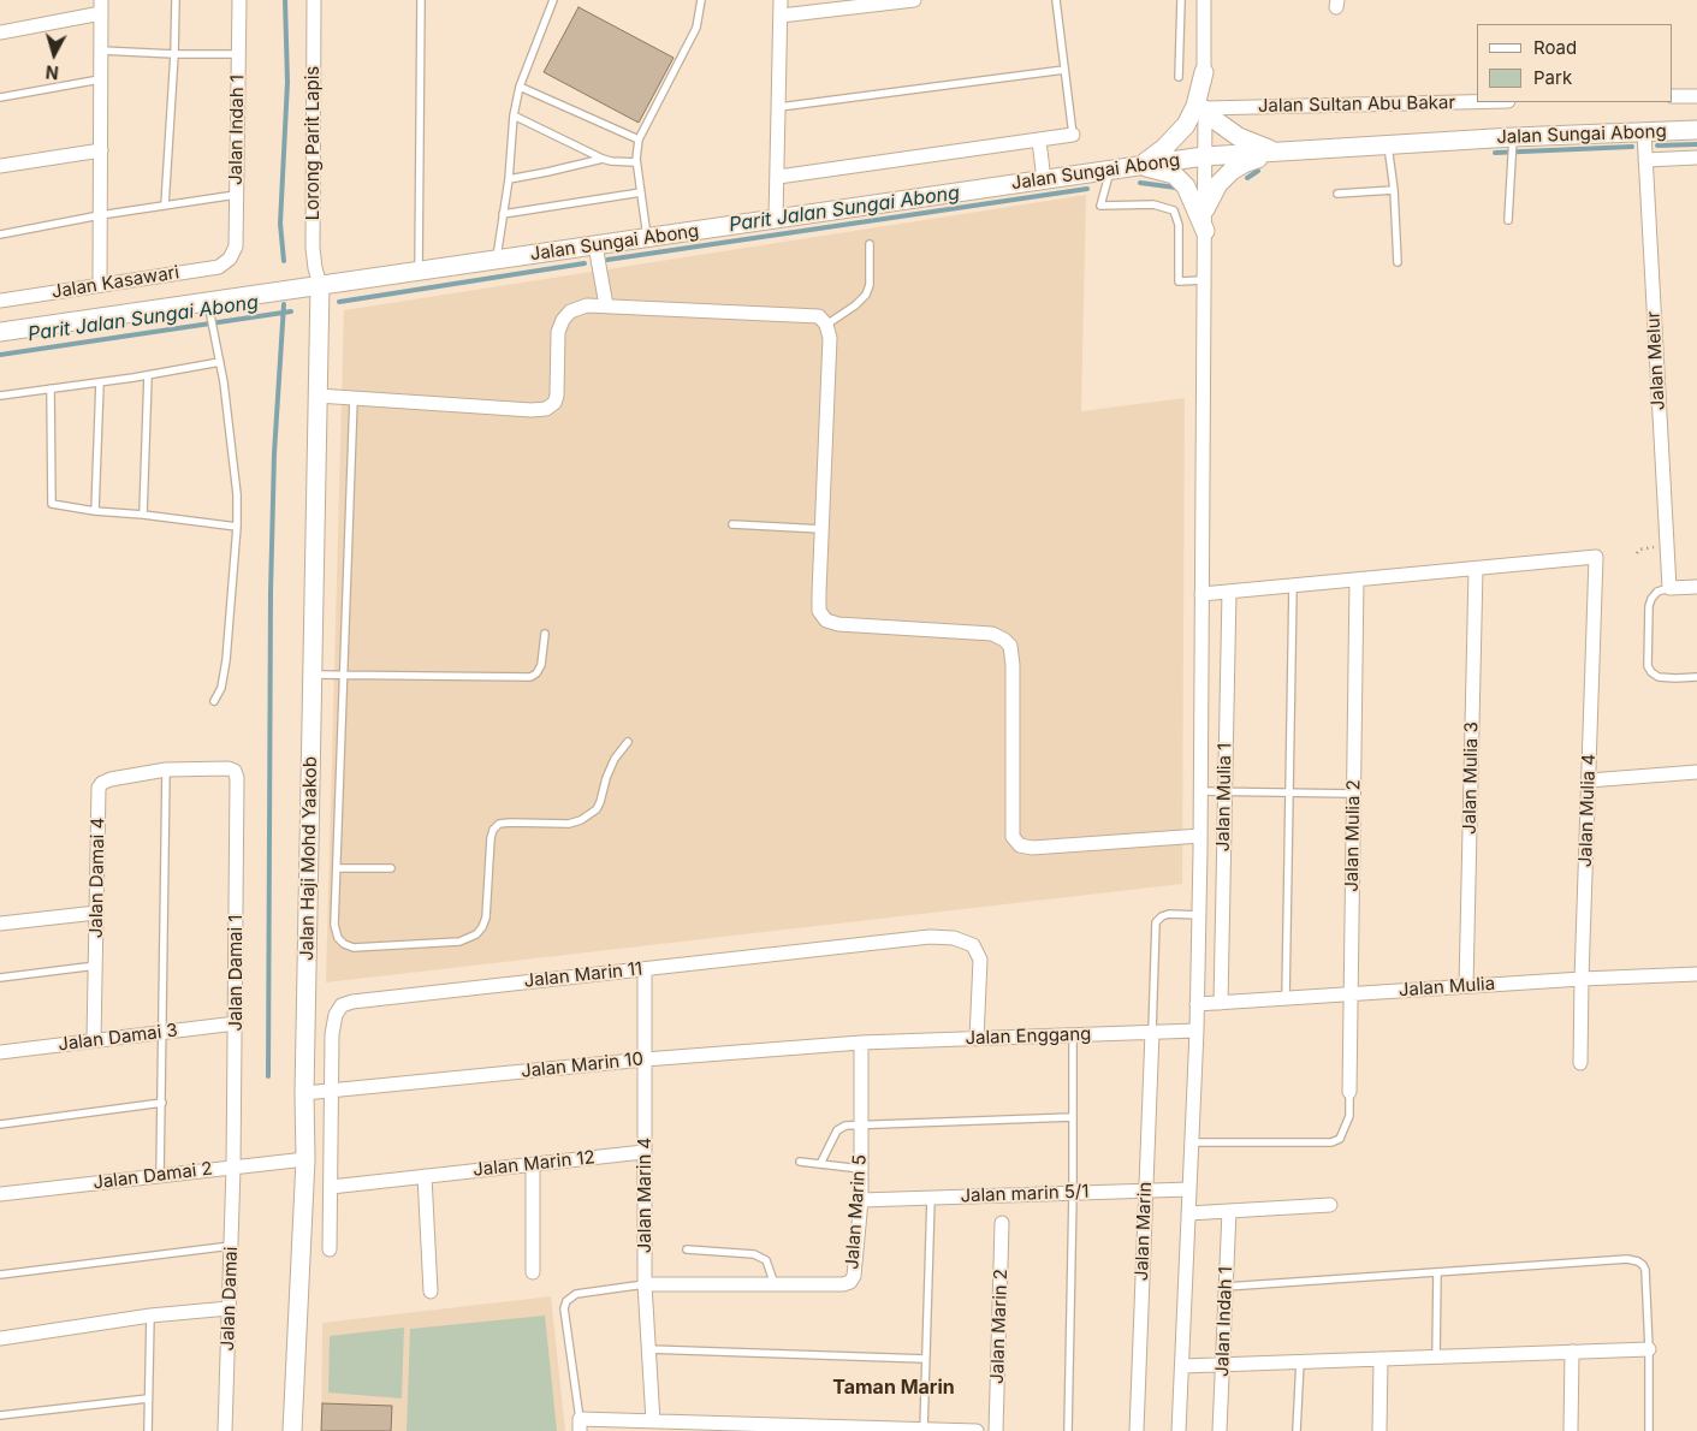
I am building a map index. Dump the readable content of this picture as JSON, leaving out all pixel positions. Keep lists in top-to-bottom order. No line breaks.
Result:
{"streets":{"street":["Jalan Sultan Abu Bakar","Jalan Indah 1","Jalan Sungai Abong","Lorong Parit Lapis","Jalan Kasawari","Jalan Melur","Jalan Mulia 3","Jalan Mulia 1","Jalan Mulia 4","Jalan Mulia 2","Jalan Haji Mohd Yaakob","Jalan Damai 4","Jalan Damai 1","Jalan Marin 11","Jalan Mulia","Jalan Enggang","Jalan Damai 3","Jalan Marin 10","Jalan Marin 12","Jalan Damai 2","Jalan marin 5/1","Jalan Marin 4","Jalan Marin 5","Jalan Marin","Jalan Damai","Jalan Marin 2"]},"crossings":[["Jalan Indah 1","Jalan Kasawari"],["Jalan Sungai Abong","Lorong Parit Lapis"],["Jalan Sungai Abong","Jalan Melur"],["Jalan Sungai Abong","Jalan Haji Mohd Yaakob"],["Lorong Parit Lapis","Jalan Haji Mohd Yaakob"],["Jalan Mulia 3","Jalan Mulia 4"],["Jalan Mulia 3","Jalan Mulia"],["Jalan Mulia 1","Jalan Mulia"],["Jalan Mulia 4","Jalan Mulia"],["Jalan Mulia 2","Jalan Mulia"],["Jalan Haji Mohd Yaakob","Jalan Marin 10"],["Jalan Haji Mohd Yaakob","Jalan Damai 2"],["Jalan Damai 4","Jalan Damai 1"],["Jalan Damai 4","Jalan Damai 3"],["Jalan Damai 1","Jalan Damai 3"],["Jalan Damai 1","Jalan Damai 2"],["Jalan Damai 1","Jalan Damai"],["Jalan Marin 11","Jalan Enggang"],["Jalan Marin 11","Jalan Marin 10"],["Jalan Marin 11","Jalan Marin 12"],["Jalan Marin 11","Jalan Marin 4"],["Jalan Enggang","Jalan Marin 10"],["Jalan Enggang","Jalan Marin 5"],["Jalan Enggang","Jalan Marin"],["Jalan Marin 10","Jalan Marin 4"],["Jalan Marin 10","Jalan Marin 5"],["Jalan Marin 12","Jalan Marin 4"],["Jalan Damai 2","Jalan Damai"],["Jalan marin 5/1","Jalan Marin 5"],["Jalan marin 5/1","Jalan Marin"],["Jalan Marin 4","Jalan Marin 5"]],"districts":["Taman Marin"],"water":["Parit Jalan Sungai Abong"],"legend":["Road","Park"],"north":"bottom"}
